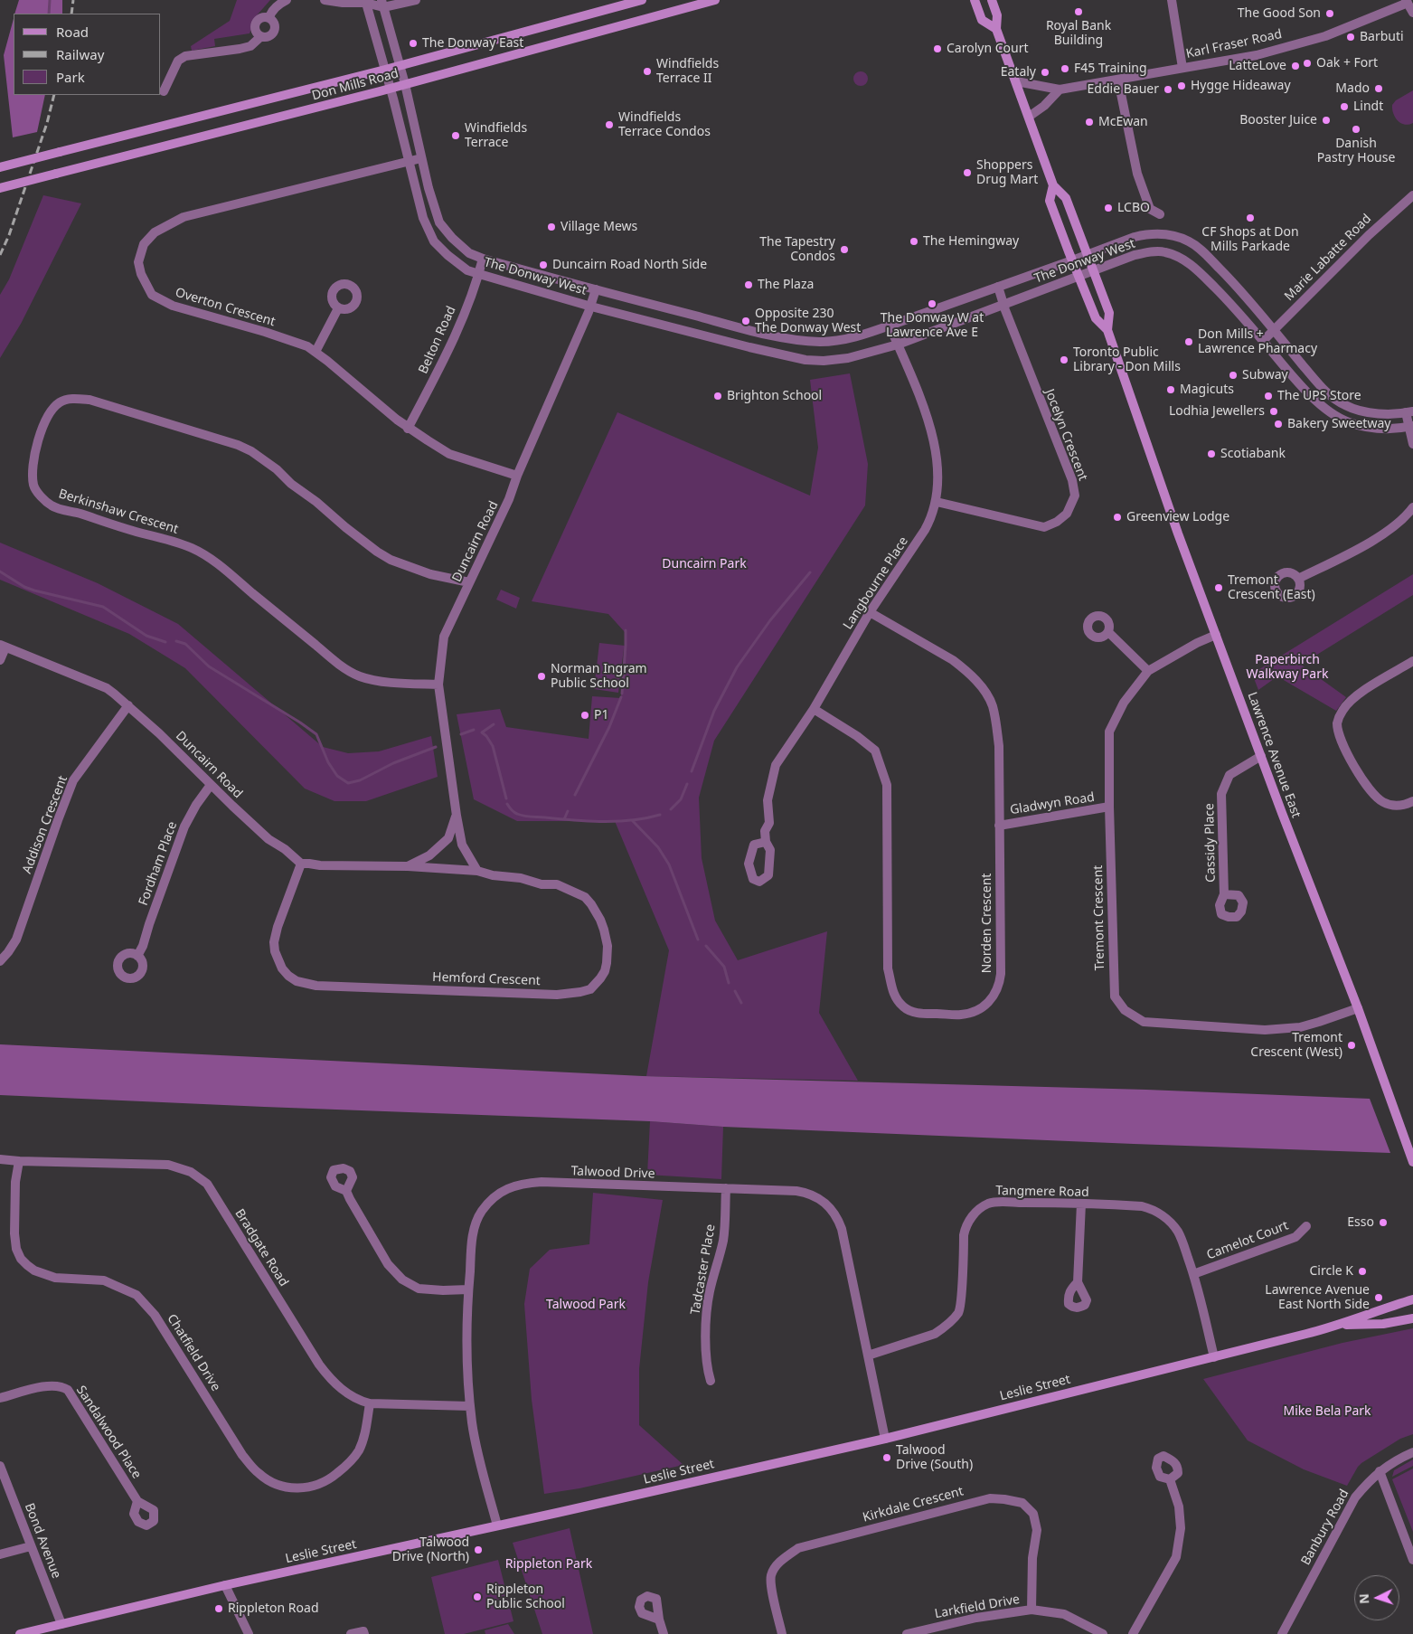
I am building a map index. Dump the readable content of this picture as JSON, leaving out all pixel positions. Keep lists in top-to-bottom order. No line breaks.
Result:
{"streets":{"main road":["Don Mills Road","Lawrence Avenue East","Leslie Street"],"street":["Karl Fraser Road","Marie Labatte Road","The Donway West","Overton Crescent","Belton Road","Jocelyn Crescent","Berkinshaw Crescent","Duncairn Road","Langbourne Place","Gladwyn Road","Addison Crescent","Cassidy Place","Fordham Place","Tremont Crescent","Norden Crescent","Hemford Crescent","Talwood Drive","Tangmere Road","Camelot Court","Bradgate Road","Tadcaster Place","Chatfield Drive","Sandalwood Place","Kirkdale Crescent","Banbury Road","Bond Avenue","Larkfield Drive"]},"crossings":[["Karl Fraser Road","Lawrence Avenue East"],["Don Mills Road","The Donway West"],["Marie Labatte Road","The Donway West"],["The Donway West","Overton Crescent"],["The Donway West","Belton Road"],["The Donway West","Jocelyn Crescent"],["The Donway West","Duncairn Road"],["The Donway West","Langbourne Place"],["The Donway West","Lawrence Avenue East"],["Overton Crescent","Belton Road"],["Overton Crescent","Duncairn Road"],["Jocelyn Crescent","Langbourne Place"],["Berkinshaw Crescent","Duncairn Road"],["Duncairn Road","Addison Crescent"],["Duncairn Road","Fordham Place"],["Duncairn Road","Hemford Crescent"],["Langbourne Place","Norden Crescent"],["Lawrence Avenue East","Cassidy Place"],["Lawrence Avenue East","Tremont Crescent"],["Gladwyn Road","Tremont Crescent"],["Gladwyn Road","Norden Crescent"],["Talwood Drive","Tangmere Road"],["Talwood Drive","Bradgate Road"],["Talwood Drive","Tadcaster Place"],["Talwood Drive","Leslie Street"],["Tangmere Road","Camelot Court"],["Tangmere Road","Leslie Street"],["Bradgate Road","Chatfield Drive"],["Leslie Street","Bond Avenue"],["Kirkdale Crescent","Larkfield Drive"]],"parks":["Duncairn Park","Paperbirch Walkway Park","Talwood Park","Mike Bela Park","Rippleton Park"],"places":["Royal Bank Building","The Good Son","Barbuti","The Donway East","Carolyn Court","Oak + Fort","LatteLove","F45 Training","Windfields Terrace II","Eataly","Hygge Hideaway","Mado","Eddie Bauer","Lindt","Booster Juice","McEwan","Windfields Terrace Condos","Danish Pastry House","Windfields Terrace","Shoppers Drug Mart","LCBO","CF Shops at Don Mills Parkade","Village Mews","The Hemingway","The Tapestry Condos","Duncairn Road North Side","The Plaza","The Donway W at Lawrence Ave E","Opposite 230 The Donway West","Don Mills + Lawrence Pharmacy","Toronto Public Library - Don Mills","Subway","Magicuts","Brighton School","The UPS Store","Lodhia Jewellers","Bakery Sweetway","Scotiabank","Greenview Lodge","Tremont Crescent (East)","Norman Ingram Public School","P1","Tremont Crescent (West)","Esso","Circle K","Lawrence Avenue East North Side","Talwood Drive (South)","Talwood Drive (North)","Rippleton Public School","Rippleton Road"],"legend":["Road","Railway","Park"],"north":"left"}
